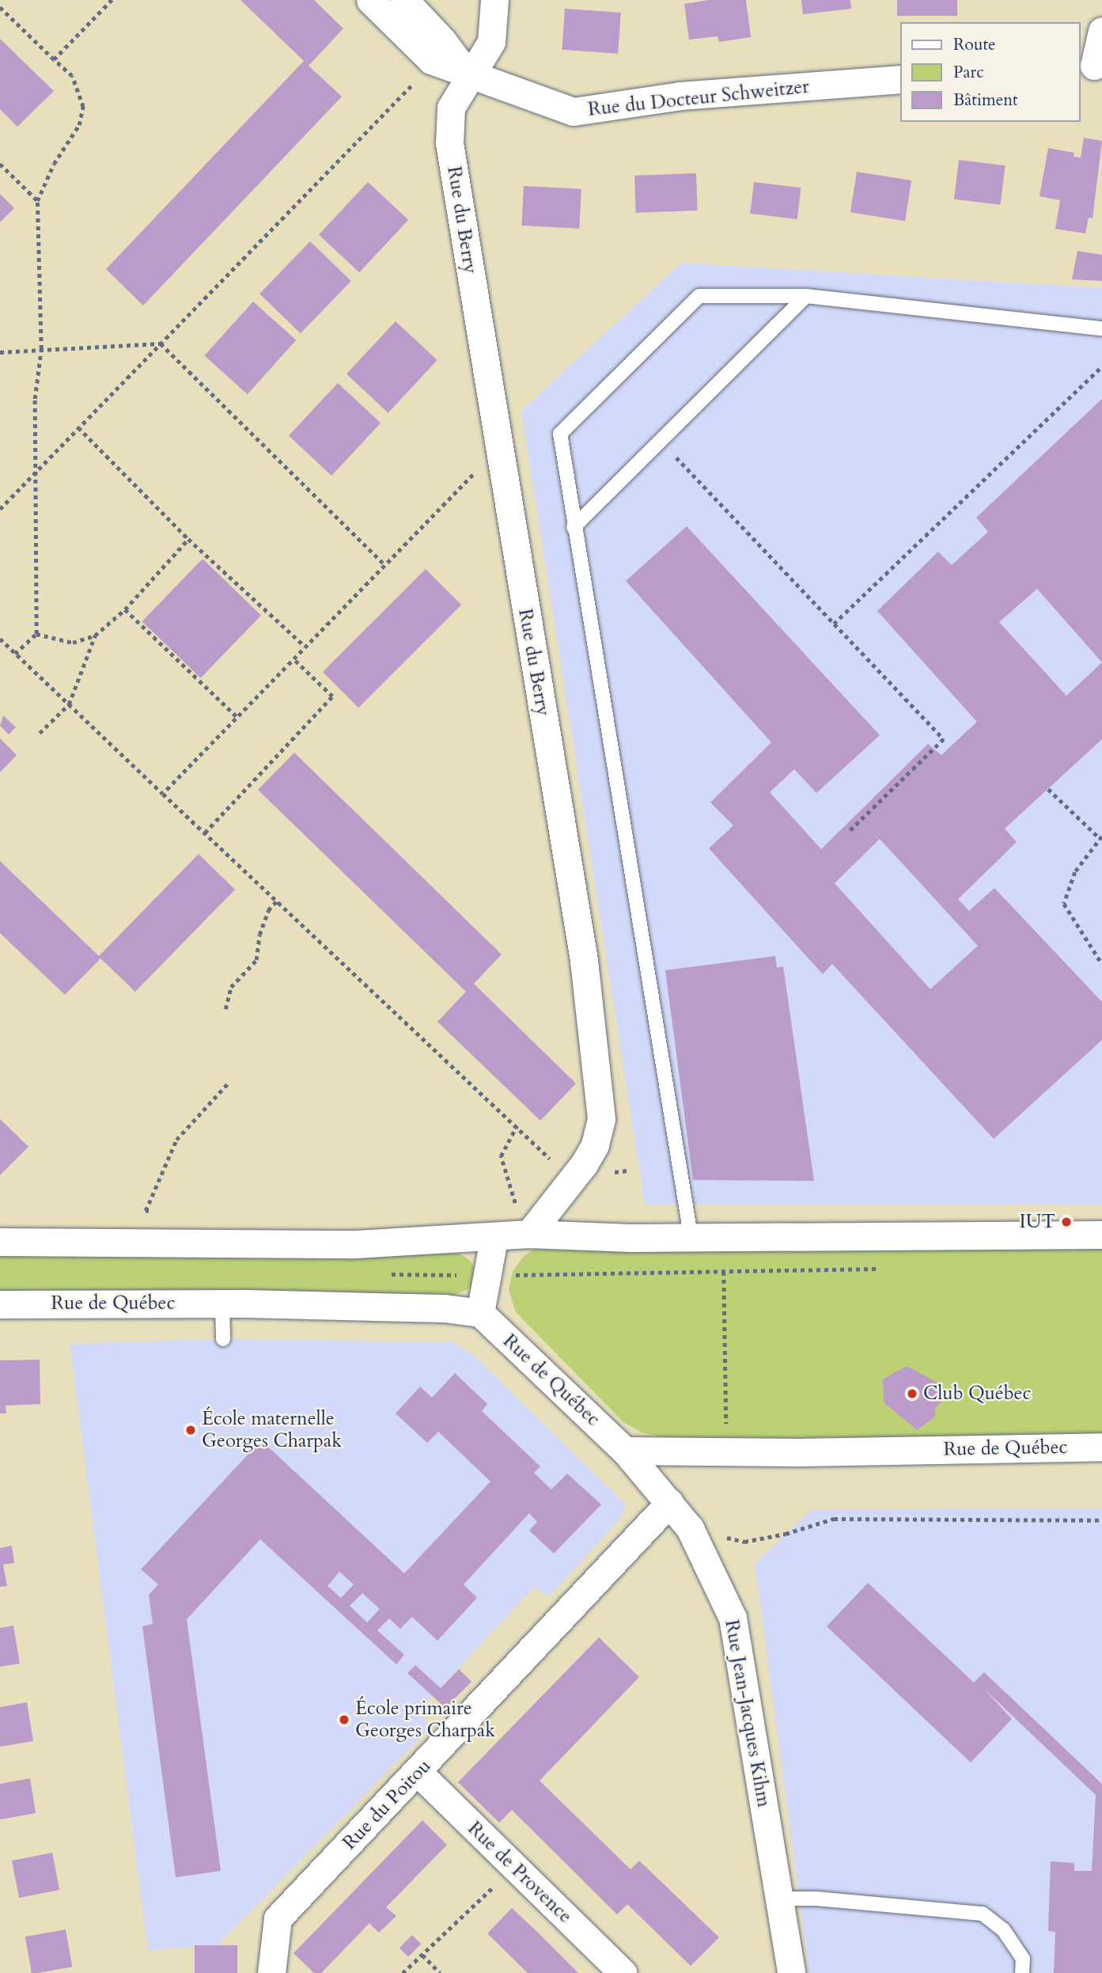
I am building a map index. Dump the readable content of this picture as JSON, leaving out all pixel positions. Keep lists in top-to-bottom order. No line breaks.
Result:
{"streets":{"street":["Rue du Docteur Schweitzer","Rue du Berry","Rue de Québec","Rue Jean-Jacques Kihm","Rue du Poitou","Rue de Provence"]},"crossings":[["Rue du Docteur Schweitzer","Rue du Berry"],["Rue de Québec","Rue Jean-Jacques Kihm"],["Rue Jean-Jacques Kihm","Rue du Poitou"],["Rue du Poitou","Rue de Provence"]],"places":["IUT","Club Québec","École maternelle Georges Charpak","École primaire Georges Charpak"],"legend":["Route","Parc","Bâtiment"]}
